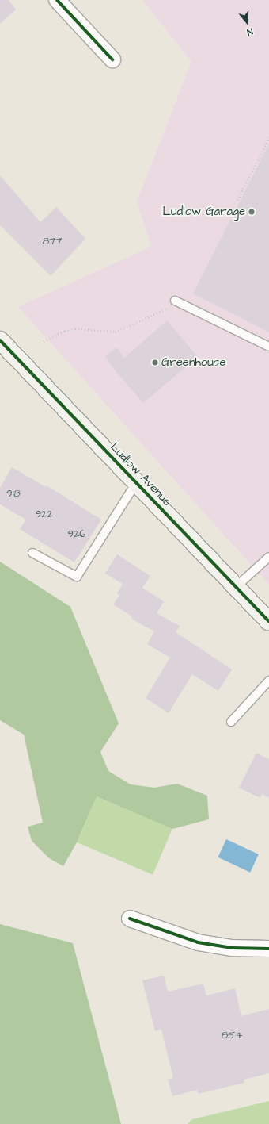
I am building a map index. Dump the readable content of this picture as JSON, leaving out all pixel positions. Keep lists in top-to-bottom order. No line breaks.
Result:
{"streets":{"main road":["Ludlow Avenue"]},"places":["Ludlow Garage","Greenhouse"],"house_numbers":["877","918","922","926","854"],"north":"bottom"}
